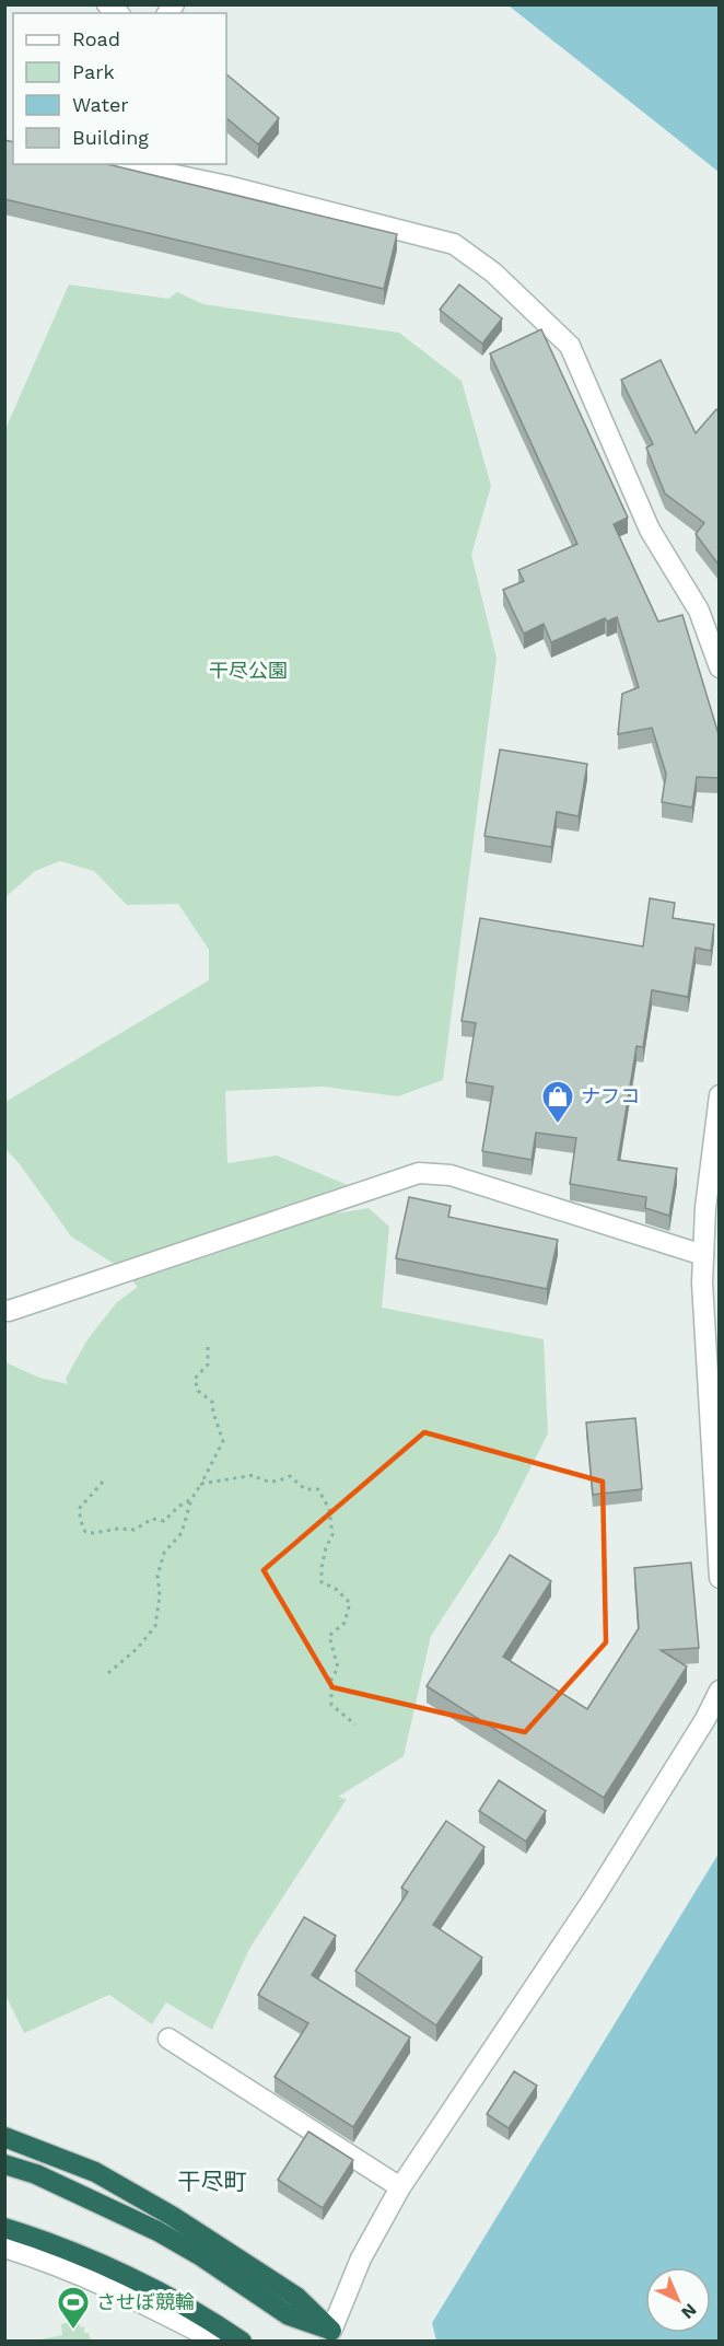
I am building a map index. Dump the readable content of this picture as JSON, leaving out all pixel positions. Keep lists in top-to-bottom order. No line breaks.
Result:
{"districts":["干尽町"],"parks":["干尽公園"],"places":{"shop":["ナフコ"],"sports":["させぼ競輪"]},"legend":["Road","Park","Water","Building"],"north":"bottom right"}
